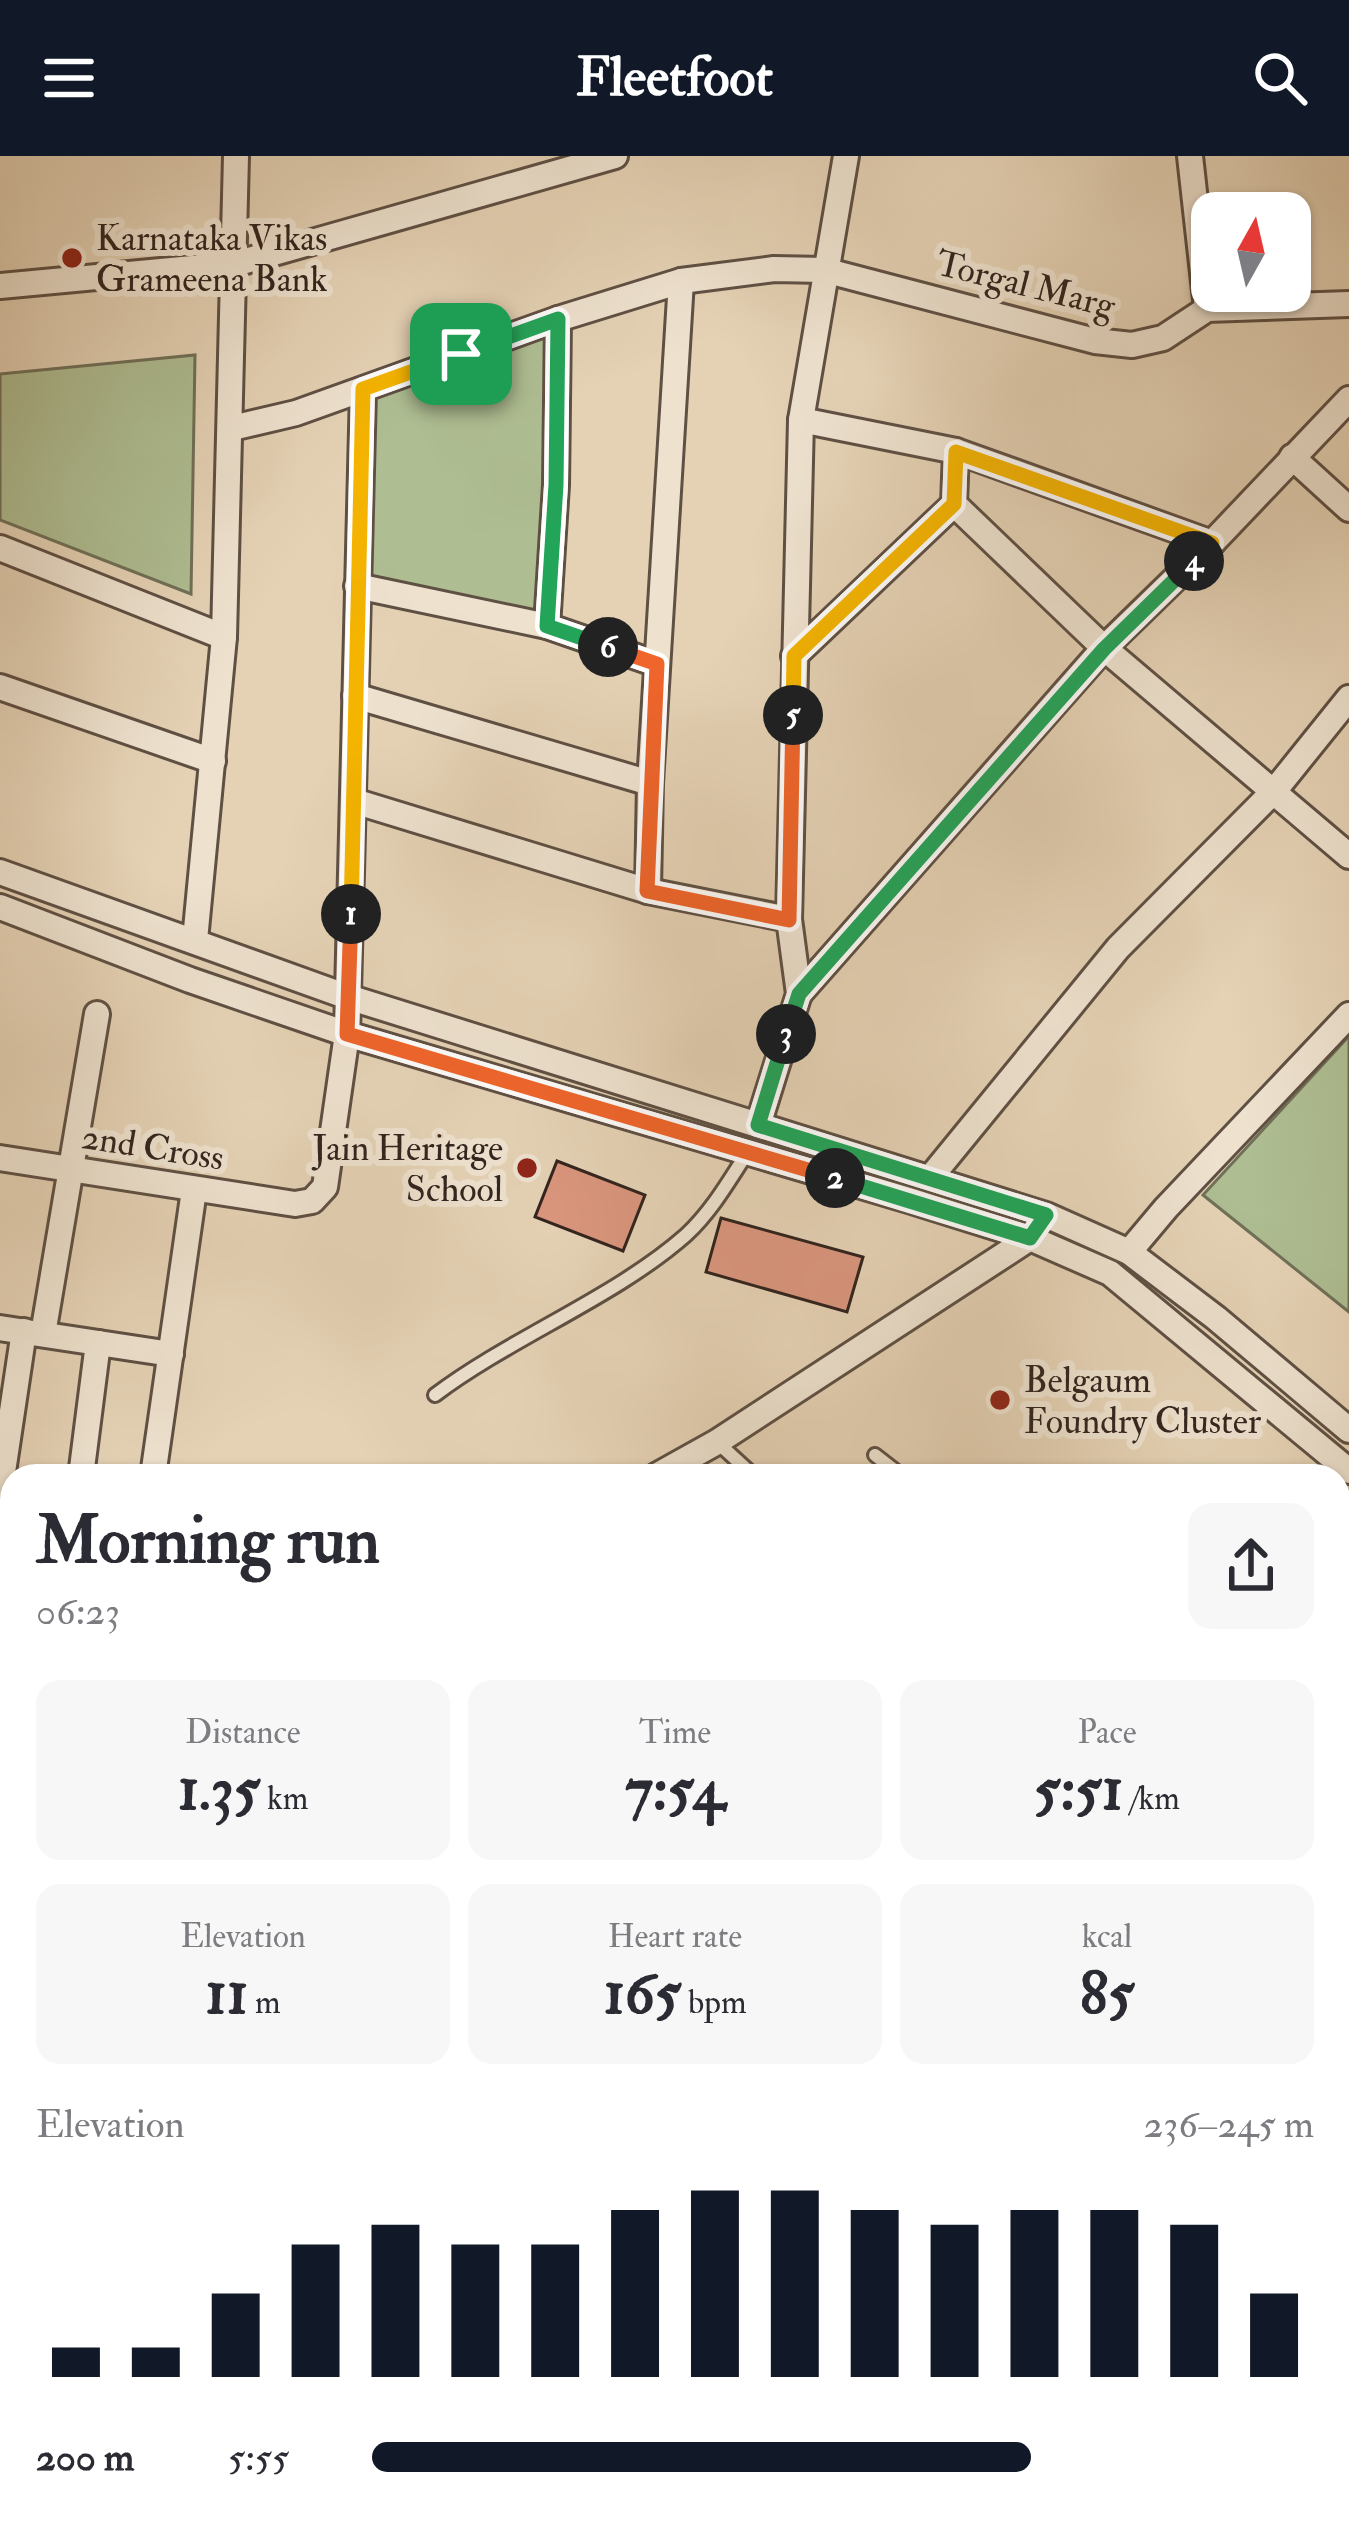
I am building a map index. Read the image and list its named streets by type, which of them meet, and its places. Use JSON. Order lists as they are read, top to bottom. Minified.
{"streets":{"street":["Torgal Marg","2nd Cross"]},"places":["Karnataka Vikas Grameena Bank","Jain Heritage School","Belgaum Foundry Cluster"],"north":"top","page":{"header":"Fleetfoot","pins":["4","6","5","1","3","2"],"heading":["Morning run","06:23"],"stats":[["Distance","1.35 km"],["Time","7:54"],["Pace","5:51 /km"],["Elevation","11 m"],["Heart rate","165 bpm"],["kcal","85"]],"chart":["Elevation","236–245 m"],"list":[{"name":"200 m","note":"5:55"}]}}
